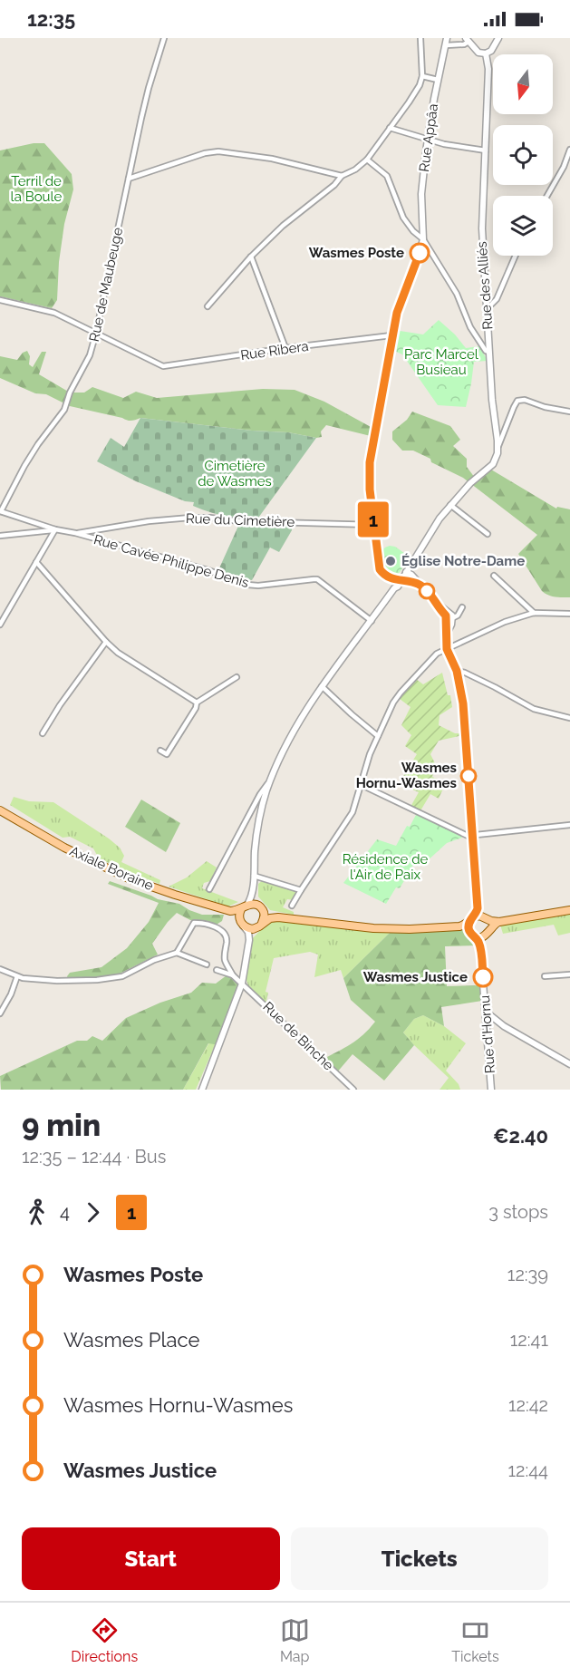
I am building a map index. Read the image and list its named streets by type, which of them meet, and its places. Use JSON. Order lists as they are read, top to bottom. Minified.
{"streets":{"main road":["Axiale Boraine"],"street":["Rue Appâa","Rue de Maubeuge","Rue des Alliés","Rue Ribera","Rue du Cimetière","Rue Cavée Philippe Denis","Rue d'Hornu","Rue de Binche"]},"crossings":[["Rue Appâa","Rue Ribera"],["Rue Appâa","Rue du Cimetière"],["Rue de Maubeuge","Rue Ribera"],["Rue du Cimetière","Rue Cavée Philippe Denis"]],"parks":["Terril de la Boule","Parc Marcel Busieau","Cimetière de Wasmes","Résidence de l'Air de Paix"],"places":["Wasmes Poste","Église Notre-Dame","Wasmes Hornu-Wasmes","Wasmes Justice"],"lines":["bus line 1"],"north":"bottom","page":{"status":"12:35","on_map":"1","heading":["9 min","12:35 – 12:44 · Bus","€2.40"],"legs":["4","1","3 stops"],"list":[{"name":"Wasmes Poste","value":"12:39"},{"name":"Wasmes Place","value":"12:41"},{"name":"Wasmes Hornu-Wasmes","value":"12:42"},{"name":"Wasmes Justice","value":"12:44"}],"buttons":["Start","Tickets"],"tabs":["Directions","Map","Tickets"]}}
